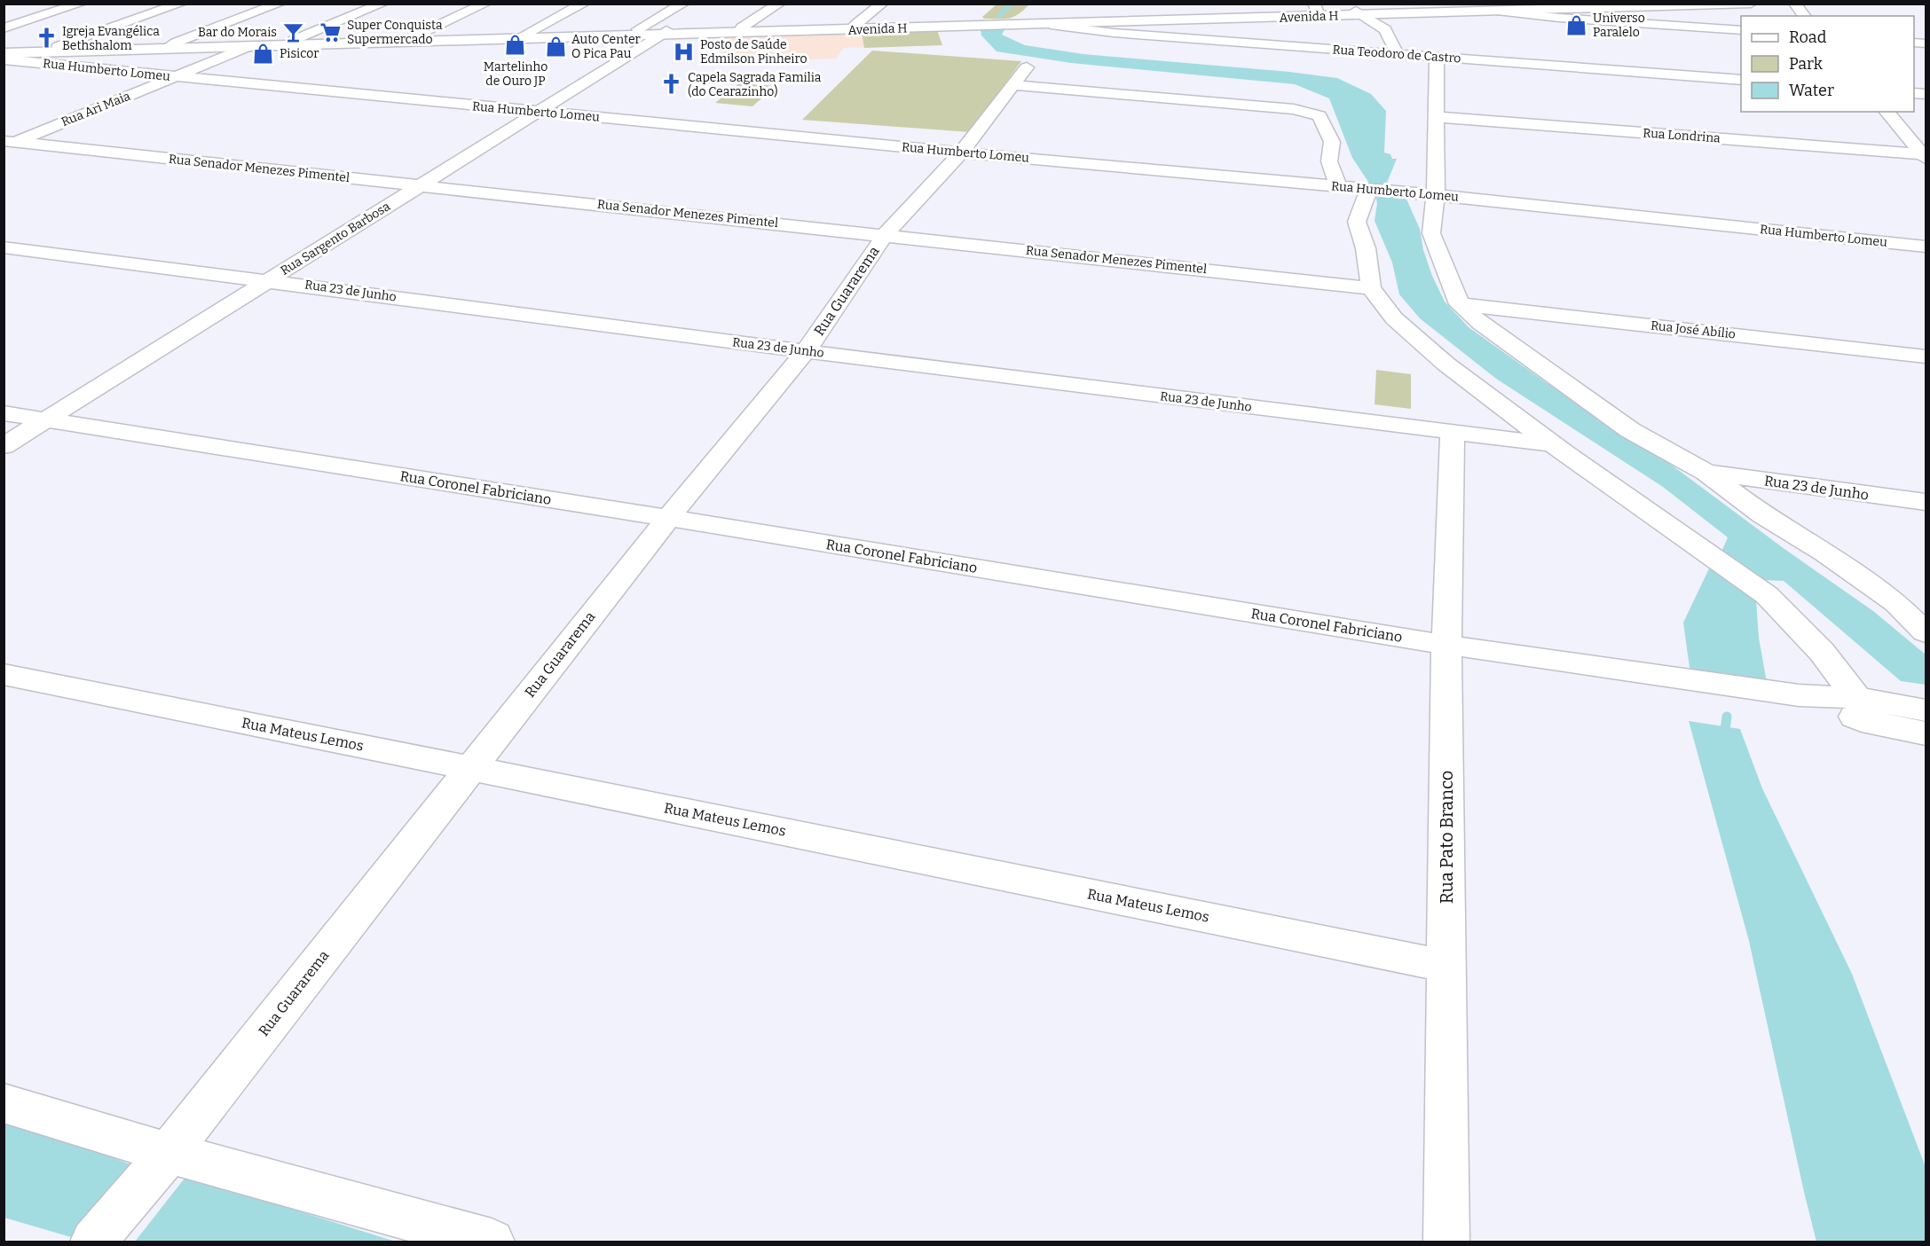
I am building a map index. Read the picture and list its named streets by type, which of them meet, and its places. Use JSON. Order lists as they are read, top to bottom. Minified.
{"streets":{"street":["Avenida H","Rua Teodoro de Castro","Rua Humberto Lomeu","Rua Ari Maia","Rua Londrina","Rua Senador Menezes Pimentel","Rua Sargento Barbosa","Rua 23 de Junho","Rua Guararema","Rua José Abílio","Rua Coronel Fabriciano","Rua Mateus Lemos","Rua Pato Branco"]},"crossings":[["Avenida H","Rua Teodoro de Castro"],["Avenida H","Rua Ari Maia"],["Avenida H","Rua Sargento Barbosa"],["Rua Humberto Lomeu","Rua Ari Maia"],["Rua Humberto Lomeu","Rua Sargento Barbosa"],["Rua Humberto Lomeu","Rua Guararema"],["Rua Ari Maia","Rua Senador Menezes Pimentel"],["Rua Senador Menezes Pimentel","Rua Sargento Barbosa"],["Rua Senador Menezes Pimentel","Rua Guararema"],["Rua Sargento Barbosa","Rua 23 de Junho"],["Rua Sargento Barbosa","Rua Coronel Fabriciano"],["Rua 23 de Junho","Rua Guararema"],["Rua 23 de Junho","Rua Pato Branco"],["Rua Guararema","Rua Coronel Fabriciano"],["Rua Guararema","Rua Mateus Lemos"],["Rua Coronel Fabriciano","Rua Pato Branco"],["Rua Mateus Lemos","Rua Pato Branco"]],"places":{"shop":["Universo Paralelo","Martelinho de Ouro JP","Auto Center O Pica Pau","Pisicor"],"bar":["Bar do Morais"],"supermarket":["Super Conquista Supermercado"],"church":["Igreja Evangélica Bethshalom","Capela Sagrada Familia (do Cearazinho)"],"hospital":["Posto de Saúde Edmilson Pinheiro"]},"legend":["Road","Park","Water"]}
